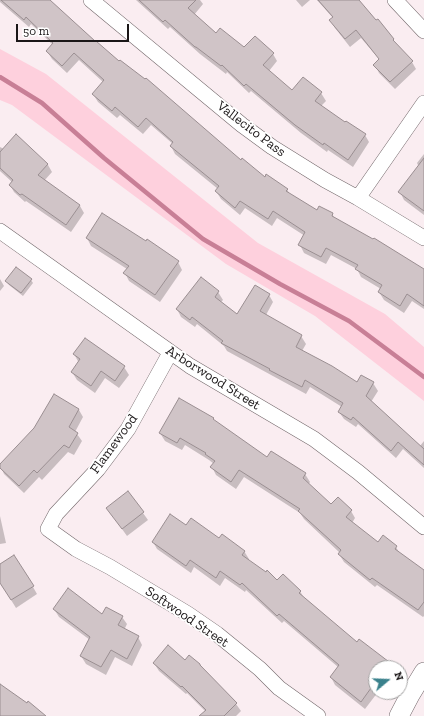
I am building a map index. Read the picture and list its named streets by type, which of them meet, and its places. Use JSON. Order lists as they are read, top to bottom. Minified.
{"streets":{"street":["Vallecito Pass","Arborwood Street","Flamewood","Softwood Street"]},"crossings":[["Arborwood Street","Flamewood"],["Flamewood","Softwood Street"]],"scale_bar":"50 m","north":"right"}
